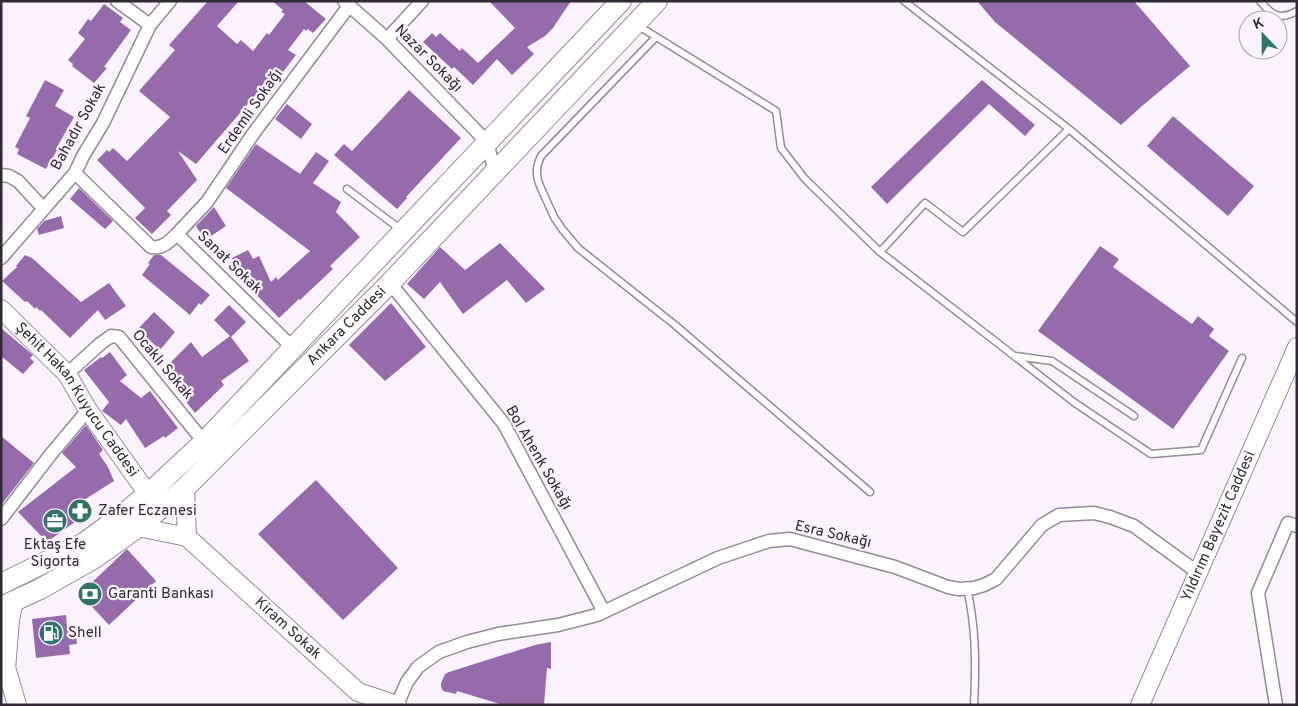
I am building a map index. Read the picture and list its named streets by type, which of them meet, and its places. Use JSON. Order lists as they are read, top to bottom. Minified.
{"streets":{"main road":["Ankara Caddesi"],"street":["Nazar Sokağı","Erdemli Sokağı","Bahadır Sokak","Sanat Sokak","Ocaklı Sokak","Şehit Hakan Kuyucu Caddesi","Bol Ahenk Sokağı","Yıldırım Bayezit Caddesi","Esra Sokağı","Kiram Sokak"]},"crossings":[["Nazar Sokağı","Erdemli Sokağı"],["Nazar Sokağı","Ankara Caddesi"],["Erdemli Sokağı","Sanat Sokak"],["Bahadır Sokak","Sanat Sokak"],["Sanat Sokak","Ankara Caddesi"],["Ankara Caddesi","Ocaklı Sokak"],["Ankara Caddesi","Şehit Hakan Kuyucu Caddesi"],["Ankara Caddesi","Bol Ahenk Sokağı"],["Ocaklı Sokak","Şehit Hakan Kuyucu Caddesi"],["Bol Ahenk Sokağı","Esra Sokağı"],["Yıldırım Bayezit Caddesi","Esra Sokağı"],["Esra Sokağı","Kiram Sokak"]],"places":{"pharmacy":["Zafer Eczanesi"],"office":["Ektaş Efe Sigorta"],"bank":["Garanti Bankası"],"fuel station":["Shell"]},"north":"top"}
